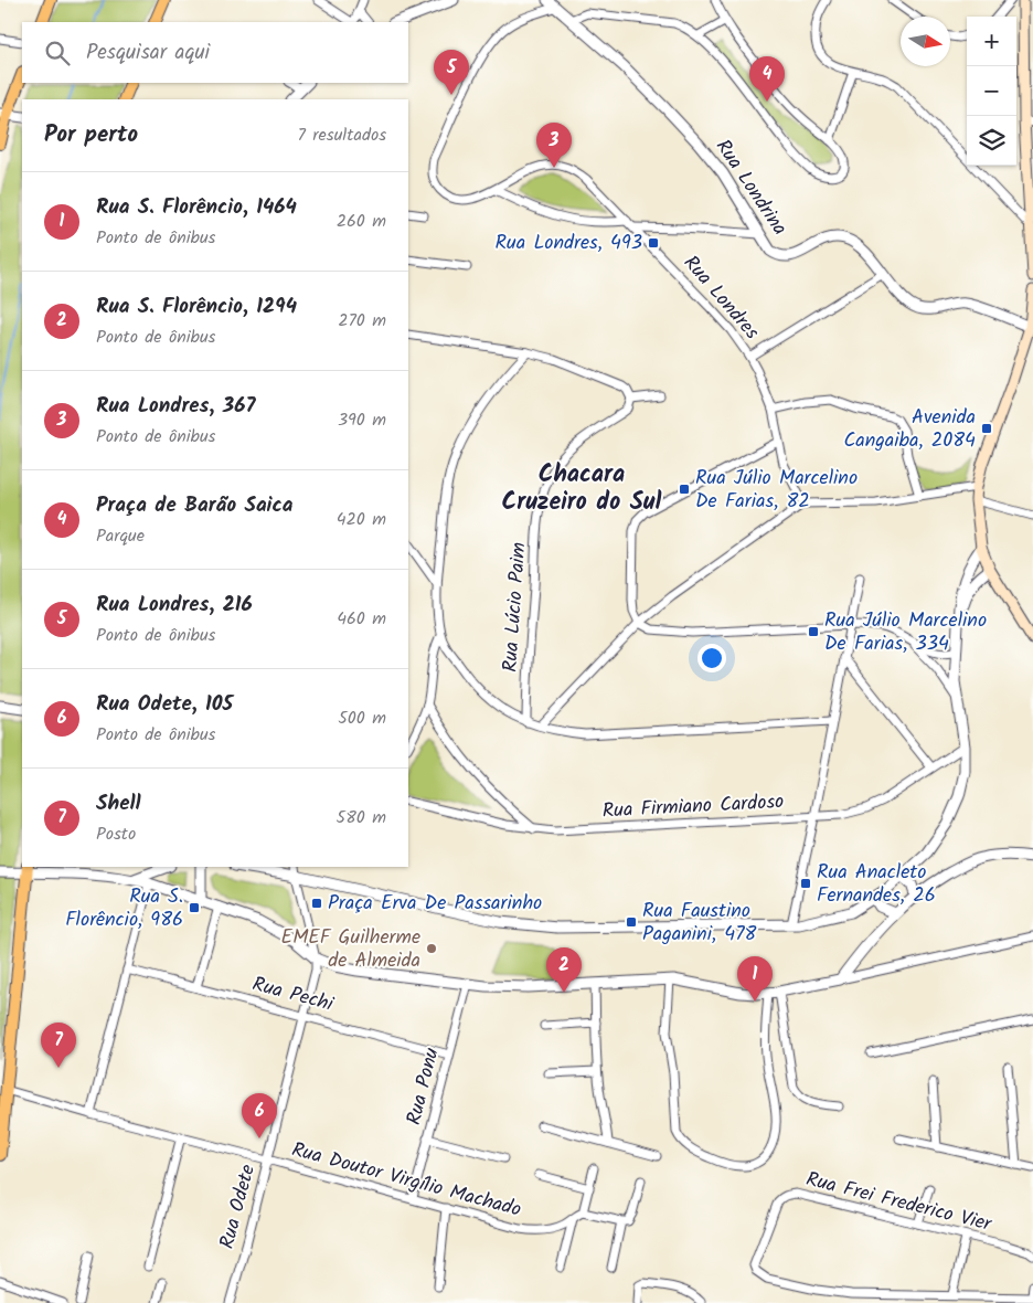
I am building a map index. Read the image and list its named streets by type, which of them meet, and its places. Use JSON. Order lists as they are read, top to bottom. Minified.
{"streets":{"street":["Rua Londrina","Rua Londres","Rua Lúcio Paim","Rua Firmiano Cardoso","Rua Pechi","Rua Ponu","Rua Doutor Virgílio Machado","Rua Frei Frederico Vier","Rua Odete"]},"crossings":[["Rua Londrina","Rua Londres"],["Rua Pechi","Rua Ponu"],["Rua Pechi","Rua Odete"],["Rua Ponu","Rua Doutor Virgílio Machado"],["Rua Doutor Virgílio Machado","Rua Odete"]],"districts":["Chacara Cruzeiro do Sul"],"places":{"transit":["Rua Londres, 493","Avenida Cangaiba, 2084","Rua Júlio Marcelino De Farias, 82","Rua Júlio Marcelino De Farias, 334","Rua Anacleto Fernandes, 26","Praça Erva De Passarinho","Rua S. Florêncio, 986","Rua Faustino Paganini, 478"],"other":["EMEF Guilherme de Almeida"]},"north":"right","page":{"map_buttons":["+","−"],"search":"Pesquisar aqui","pins":["5","4","3","2","1","7","6"],"heading":["Por perto","7 resultados"],"list":[{"mark":"1","name":"Rua S. Florêncio, 1464","note":"Ponto de ônibus","value":"260 m"},{"mark":"2","name":"Rua S. Florêncio, 1294","note":"Ponto de ônibus","value":"270 m"},{"mark":"3","name":"Rua Londres, 367","note":"Ponto de ônibus","value":"390 m"},{"mark":"4","name":"Praça de Barão Saica","note":"Parque","value":"420 m"},{"mark":"5","name":"Rua Londres, 216","note":"Ponto de ônibus","value":"460 m"},{"mark":"6","name":"Rua Odete, 105","note":"Ponto de ônibus","value":"500 m"},{"mark":"7","name":"Shell","note":"Posto","value":"580 m"}]}}
